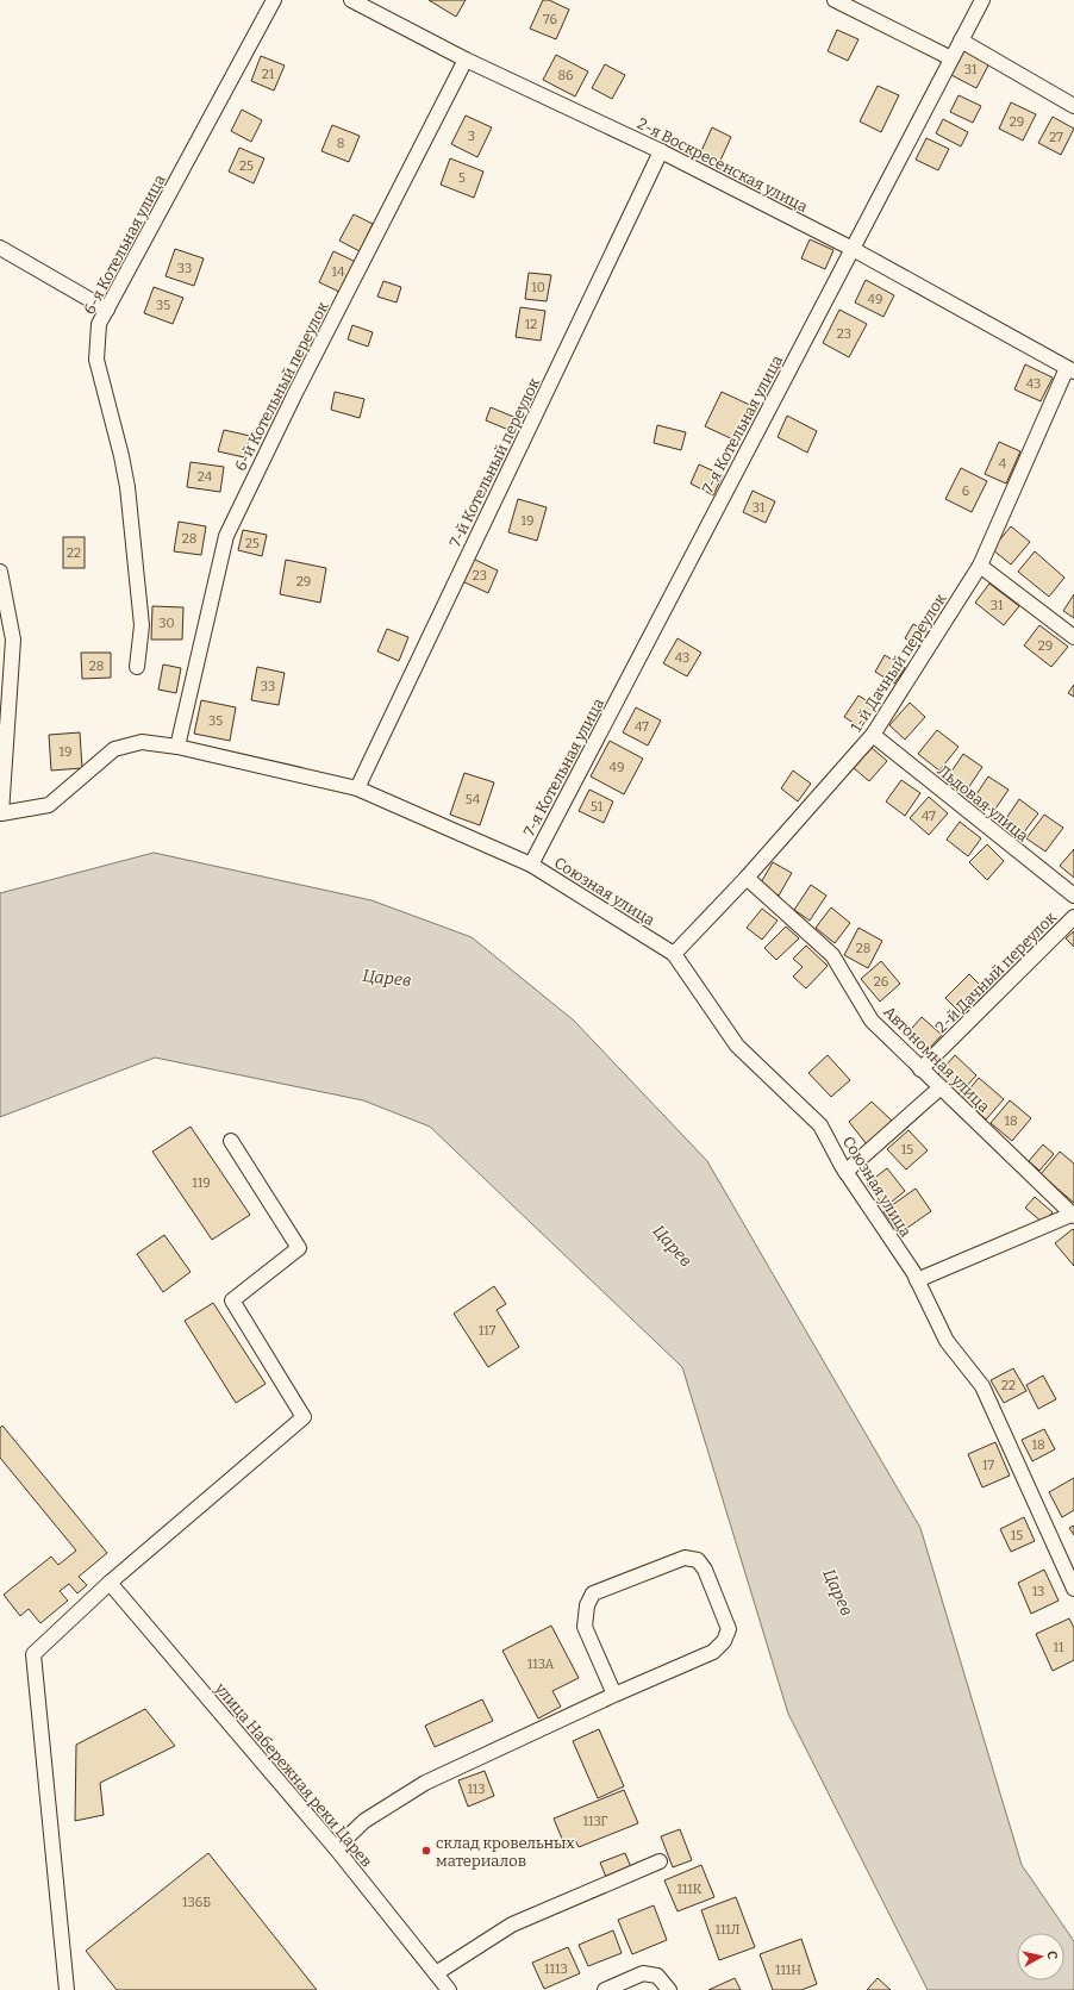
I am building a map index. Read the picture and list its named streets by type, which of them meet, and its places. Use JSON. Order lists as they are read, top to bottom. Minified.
{"streets":{"street":["2-я Воскресенская улица","6-я Котельная улица","6-й Котельный переулок","7-я Котельная улица","7-й Котельный переулок","1-й Дачный переулок","Льдовая улица","Союзная улица","2-й Дачный переулок","Автономная улица","улица Набережная реки Царев"]},"crossings":[["2-я Воскресенская улица","6-й Котельный переулок"],["2-я Воскресенская улица","7-я Котельная улица"],["2-я Воскресенская улица","7-й Котельный переулок"],["2-я Воскресенская улица","1-й Дачный переулок"],["6-й Котельный переулок","Союзная улица"],["7-я Котельная улица","Союзная улица"],["7-й Котельный переулок","Союзная улица"],["1-й Дачный переулок","Льдовая улица"],["1-й Дачный переулок","Союзная улица"],["1-й Дачный переулок","Автономная улица"],["2-й Дачный переулок","Автономная улица"]],"water":["Царев"],"places":["склад кровельных материалов"],"house_numbers":["76","31","21","86","29","3","27","8","25","5","33","14","10","49","35","12","23","43","4","24","6","31","19","28","25","22","23","29","31","30","29","43","28","33","35","47","19","49","54","51","47","28","26","18","15","119","117","22","18","17","15","13","11","113А","113","113Г","111К","136Б","111Л","111З","111Н"],"north":"right"}
